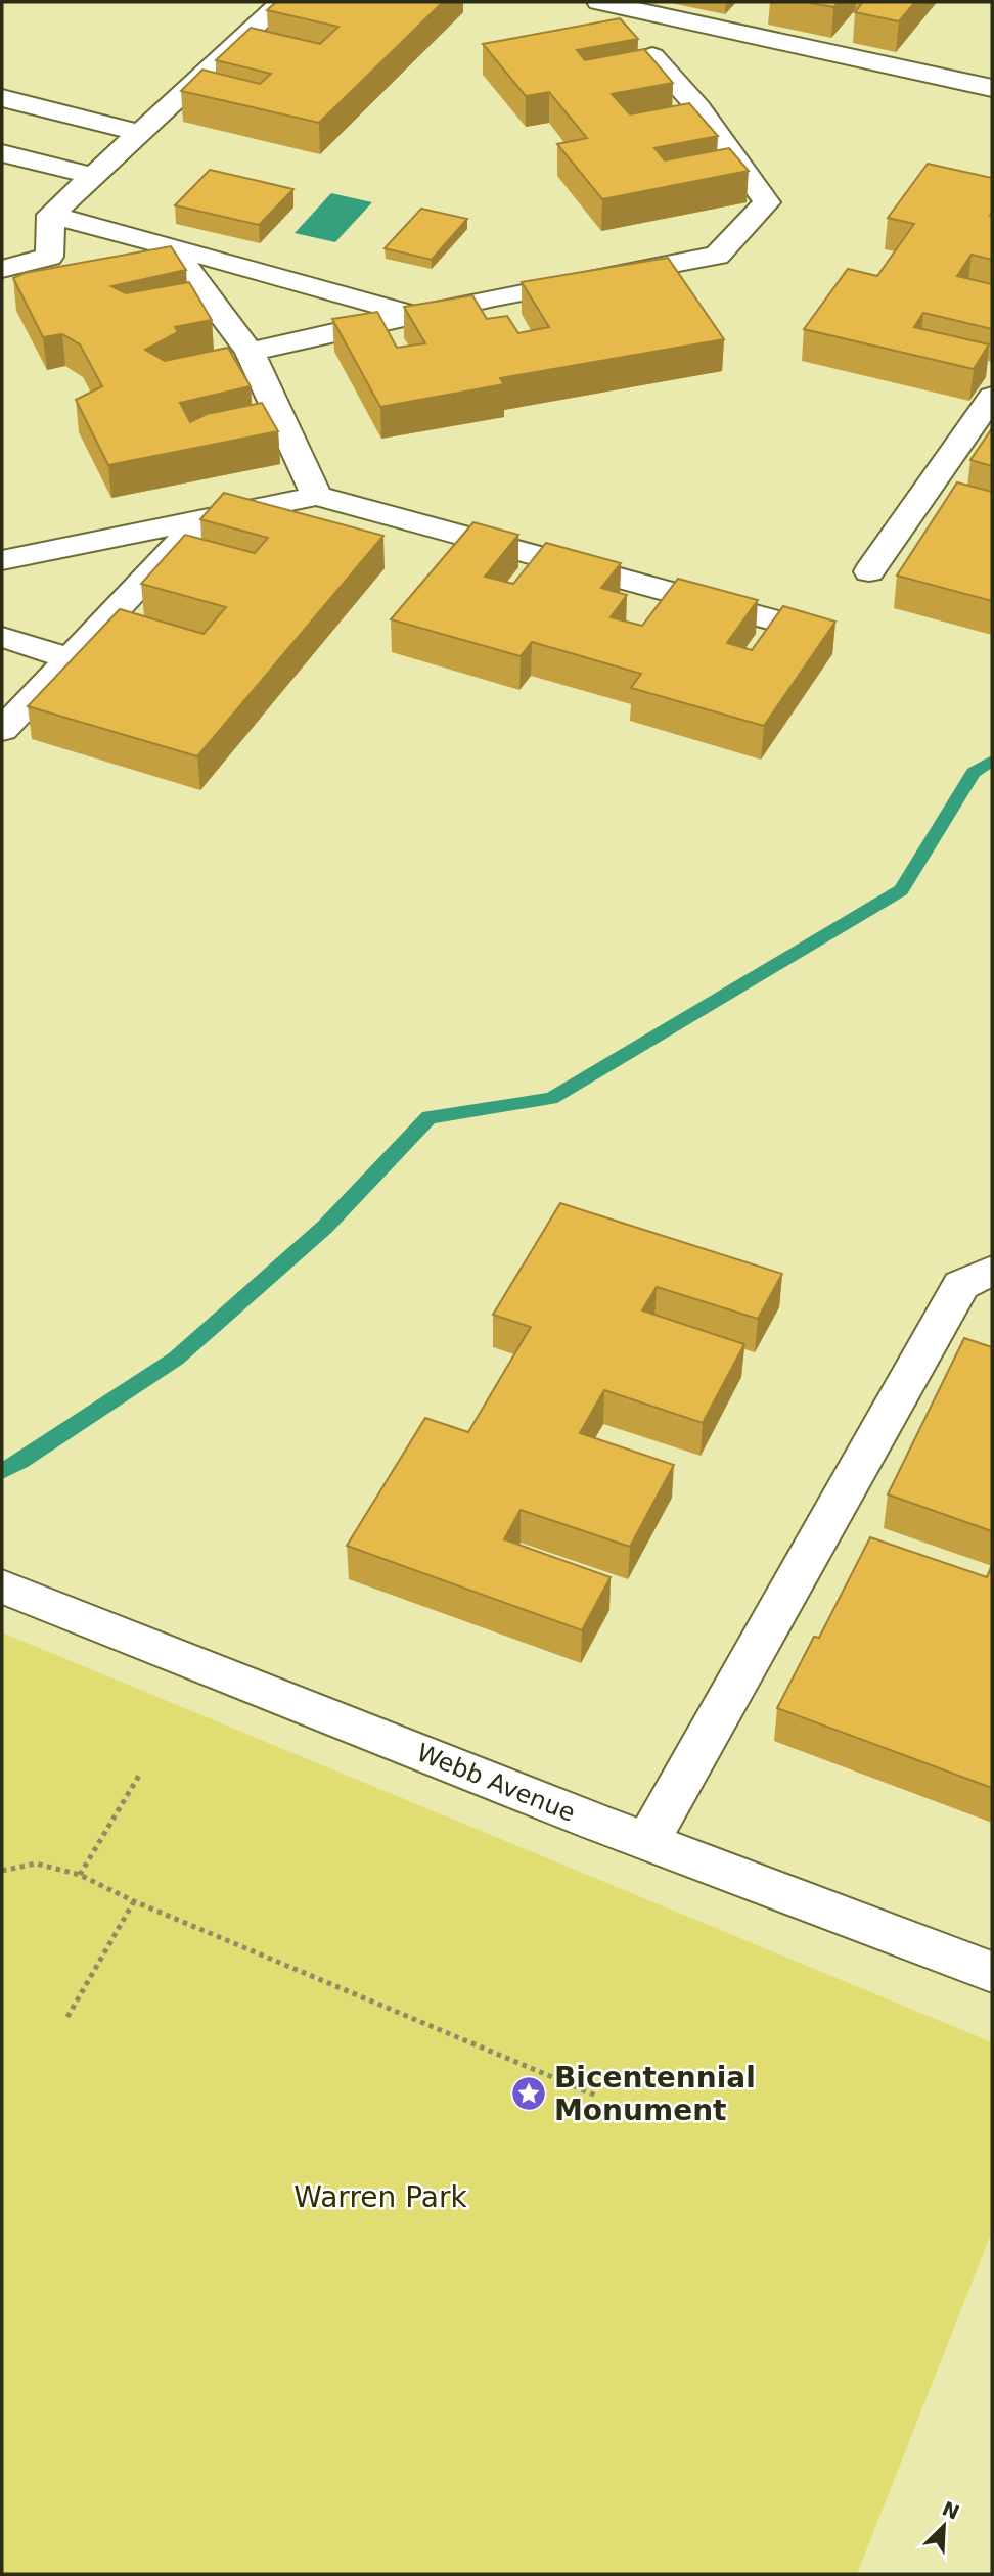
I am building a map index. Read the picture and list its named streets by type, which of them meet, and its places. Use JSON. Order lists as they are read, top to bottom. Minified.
{"streets":{"street":["Webb Avenue"]},"parks":["Warren Park"],"places":{"place":["Bicentennial Monument"]},"north":"top right"}
